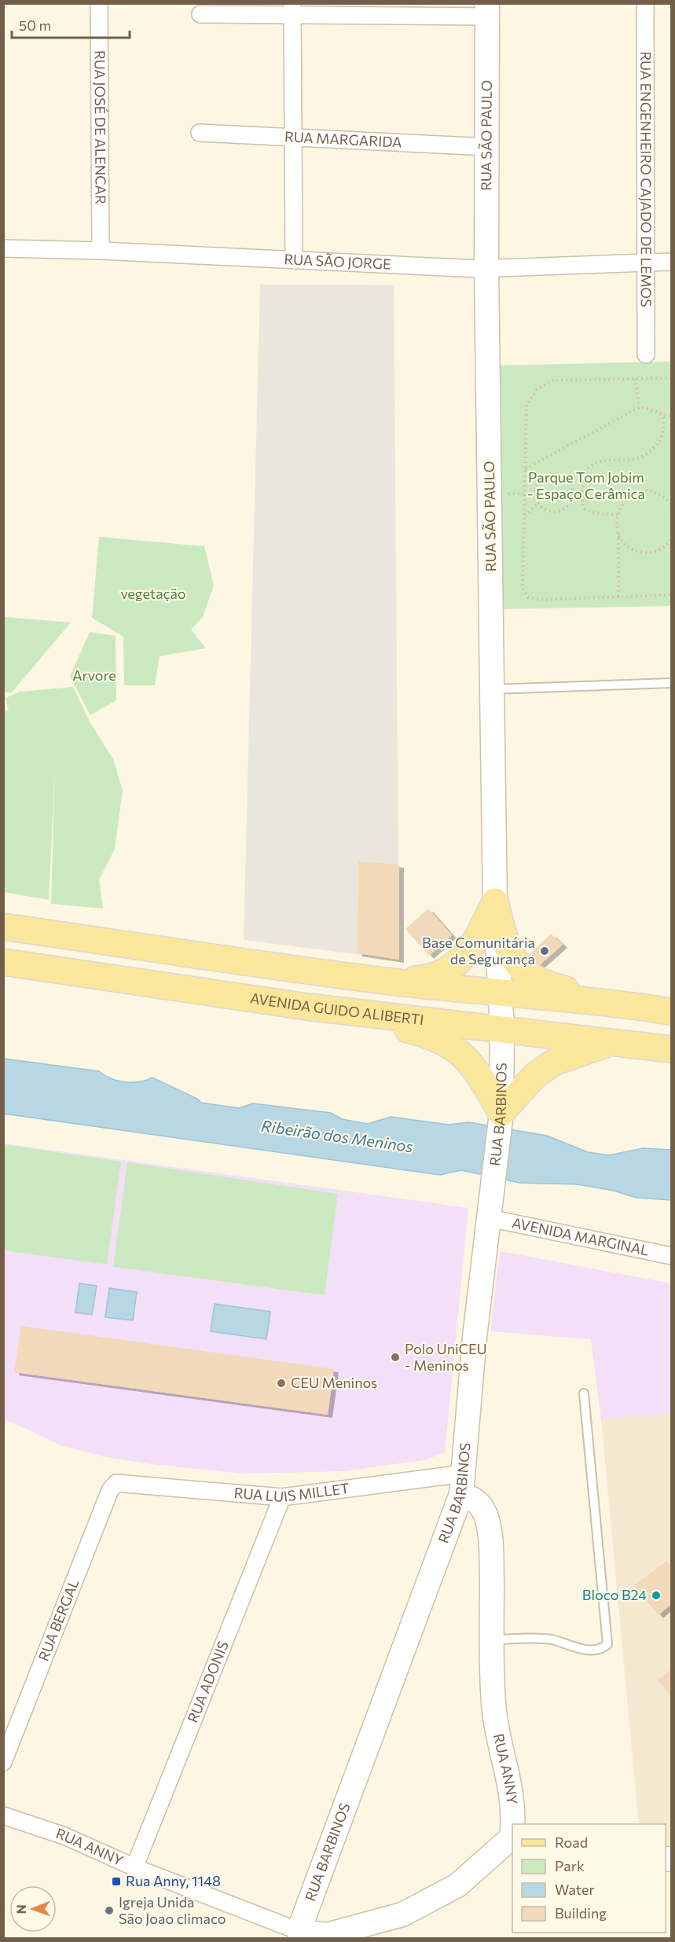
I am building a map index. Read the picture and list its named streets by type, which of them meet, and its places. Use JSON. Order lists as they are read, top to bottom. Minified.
{"streets":{"main road":["AVENIDA GUIDO ALIBERTI"],"street":["RUA JOSÉ DE ALENCAR","RUA SÃO PAULO","RUA MARGARIDA","RUA ENGENHEIRO CAJADO DE LEMOS","RUA SÃO JORGE","RUA BARBINOS","AVENIDA MARGINAL","RUA LUIS MILLET","RUA BERGAL","RUA ADONIS","RUA ANNY"]},"crossings":[["RUA JOSÉ DE ALENCAR","RUA SÃO JORGE"],["RUA SÃO PAULO","RUA MARGARIDA"],["RUA SÃO PAULO","RUA SÃO JORGE"],["RUA SÃO PAULO","AVENIDA GUIDO ALIBERTI"],["RUA SÃO PAULO","RUA BARBINOS"],["RUA ENGENHEIRO CAJADO DE LEMOS","RUA SÃO JORGE"],["AVENIDA GUIDO ALIBERTI","RUA BARBINOS"],["RUA BARBINOS","AVENIDA MARGINAL"],["RUA BARBINOS","RUA LUIS MILLET"],["RUA BARBINOS","RUA ANNY"],["RUA LUIS MILLET","RUA BERGAL"],["RUA LUIS MILLET","RUA ADONIS"],["RUA LUIS MILLET","RUA ANNY"],["RUA ADONIS","RUA ANNY"]],"water":["Ribeirão dos Meninos"],"parks":["Parque Tom Jobim - Espaço Cerâmica","vegetação","Arvore"],"places":{"other":["Base Comunitária de Segurança","Polo UniCEU - Meninos","CEU Meninos","Bloco B24","Igreja Unida São Joao climaco"],"transit":["Rua Anny, 1148"]},"legend":["Road","Park","Water","Building"],"scale_bar":"50 m","north":"left"}
